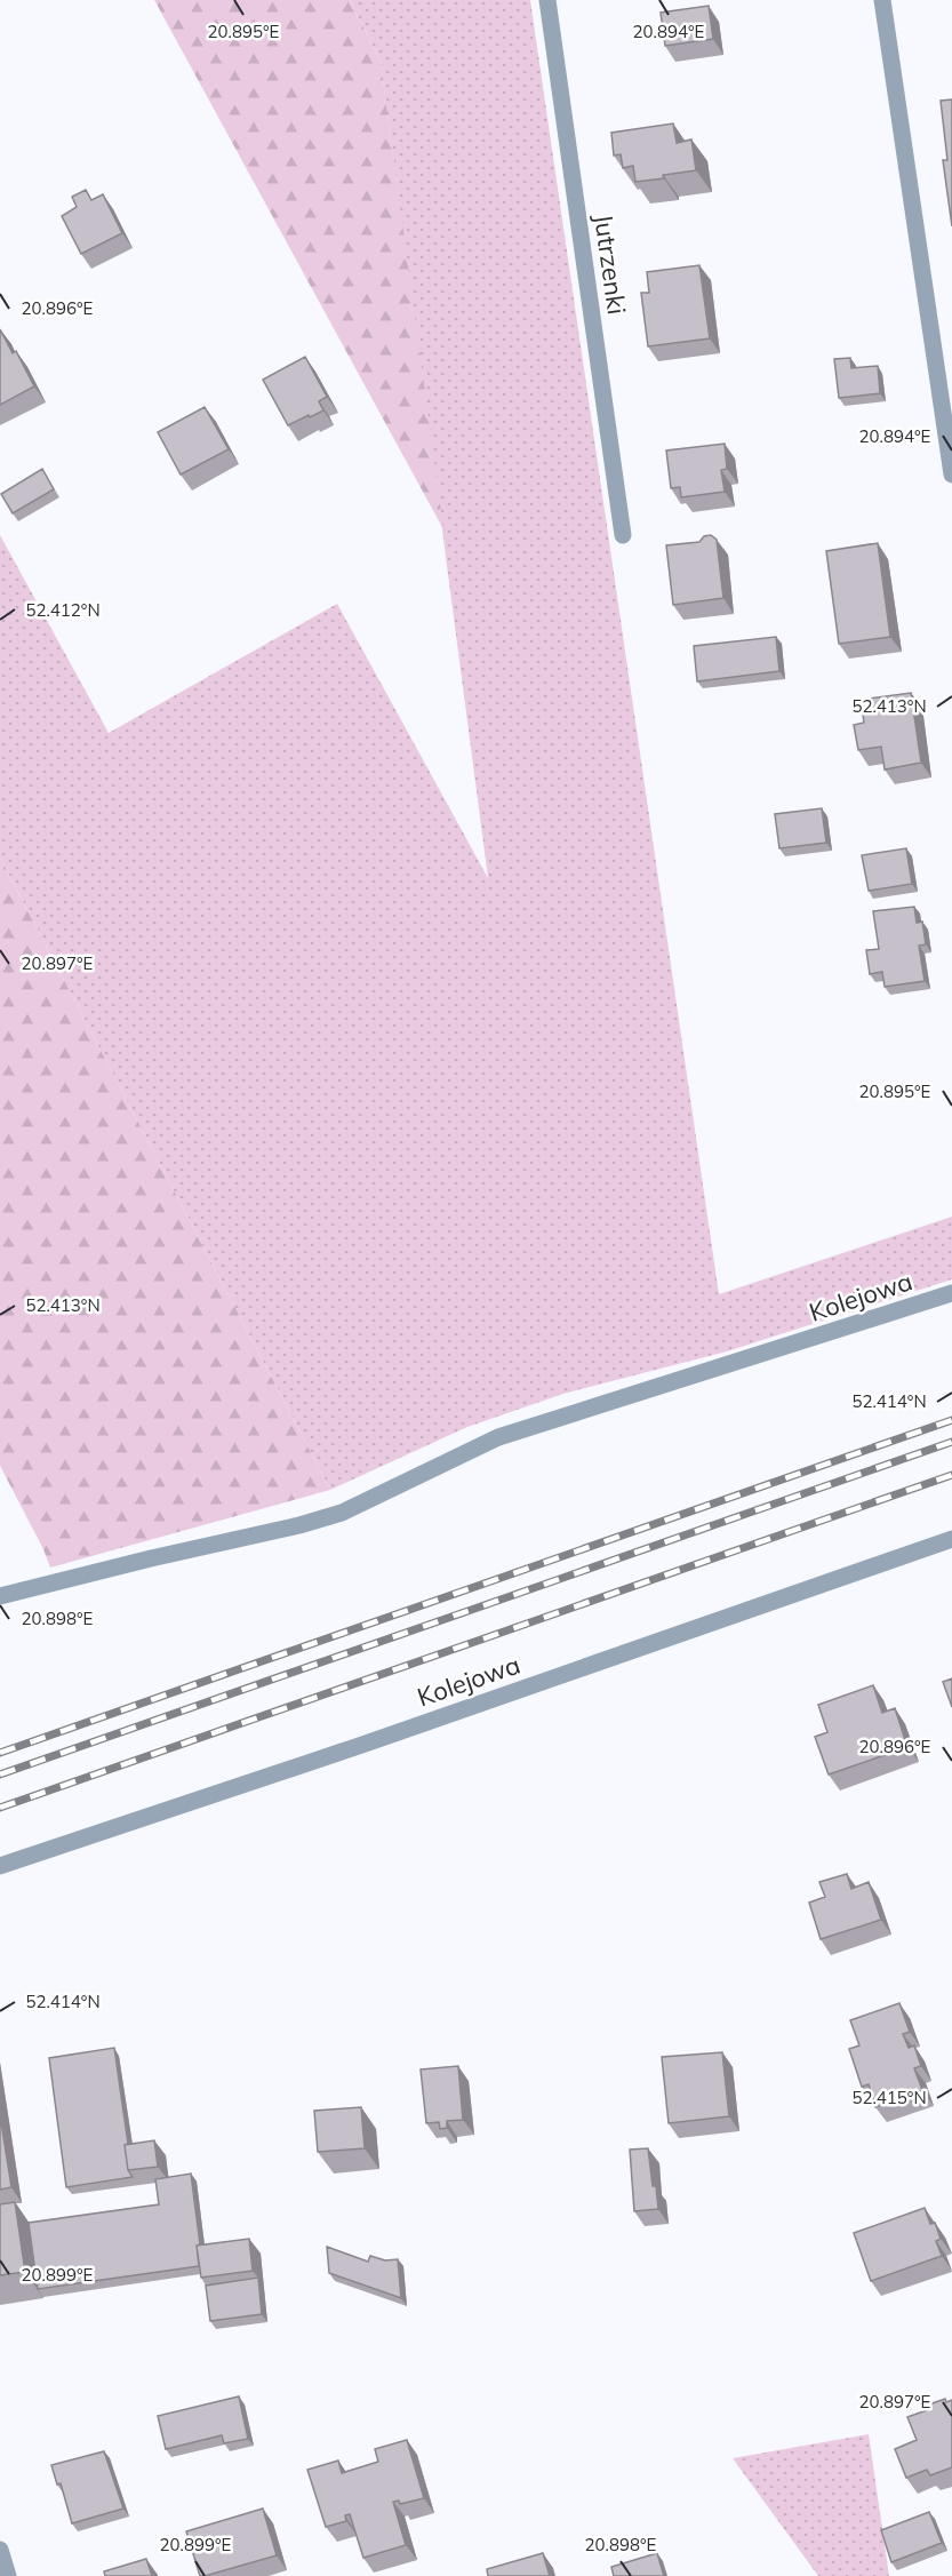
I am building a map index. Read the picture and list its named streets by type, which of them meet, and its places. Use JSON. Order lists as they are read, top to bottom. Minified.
{"streets":{"street":["Jutrzenki","Kolejowa"]},"coordinates":["20.895°E","20.894°E","20.896°E","52.412°N","52.413°N","20.897°E","52.414°N","20.898°E","52.415°N","20.899°E"]}
